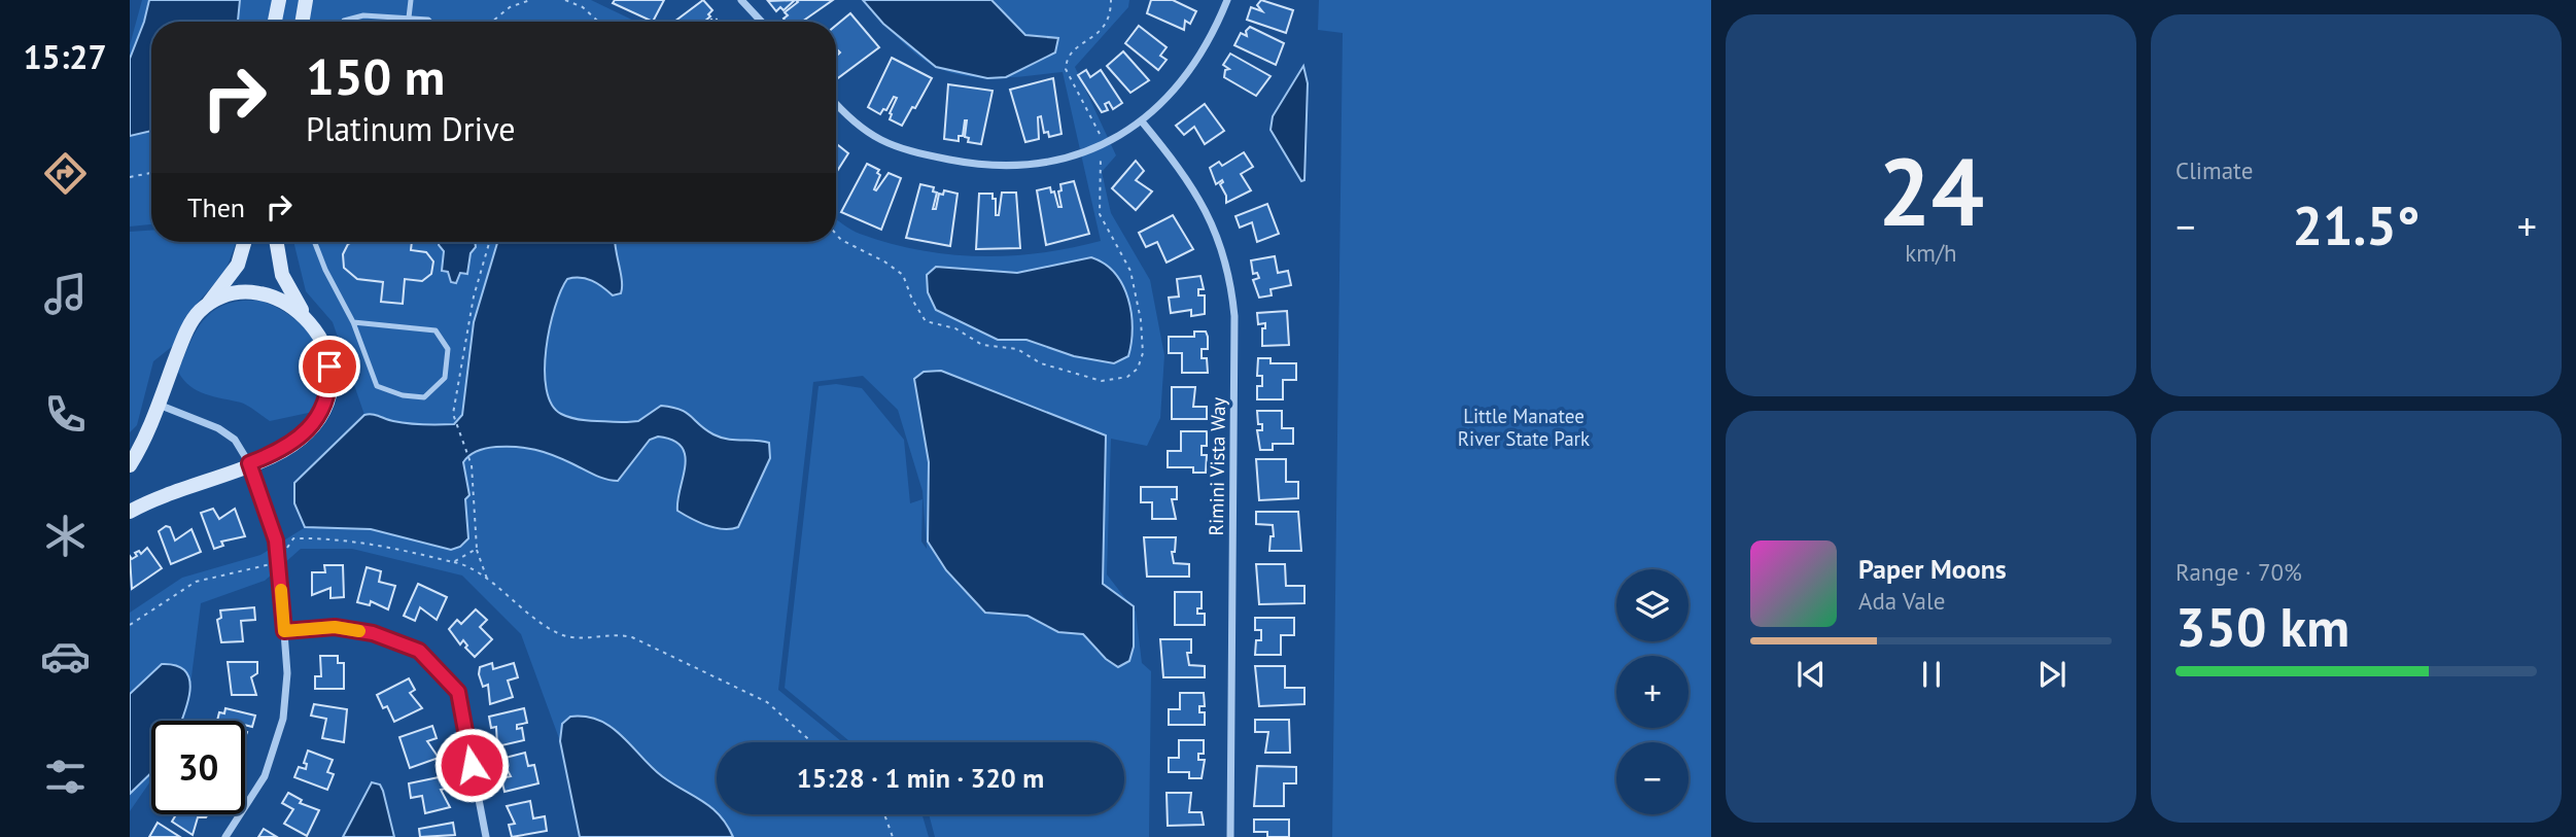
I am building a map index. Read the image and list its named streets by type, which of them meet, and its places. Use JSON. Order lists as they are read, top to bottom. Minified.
{"streets":{"street":["Rimini Vista Way"]},"parks":["Little Manatee River State Park"],"page":{"tabs":"15:27","tile":[["24","km/h"],"Climate",["Range · 70%","350 km"]],"turn":["150 m","Platinum Drive"],"then":"Then","heat":["−","21.5°","+"],"song":["Paper Moons","Ada Vale"],"map_buttons":["+","−"],"limit":"30","trip":"15:28 · 1 min · 320 m"}}
